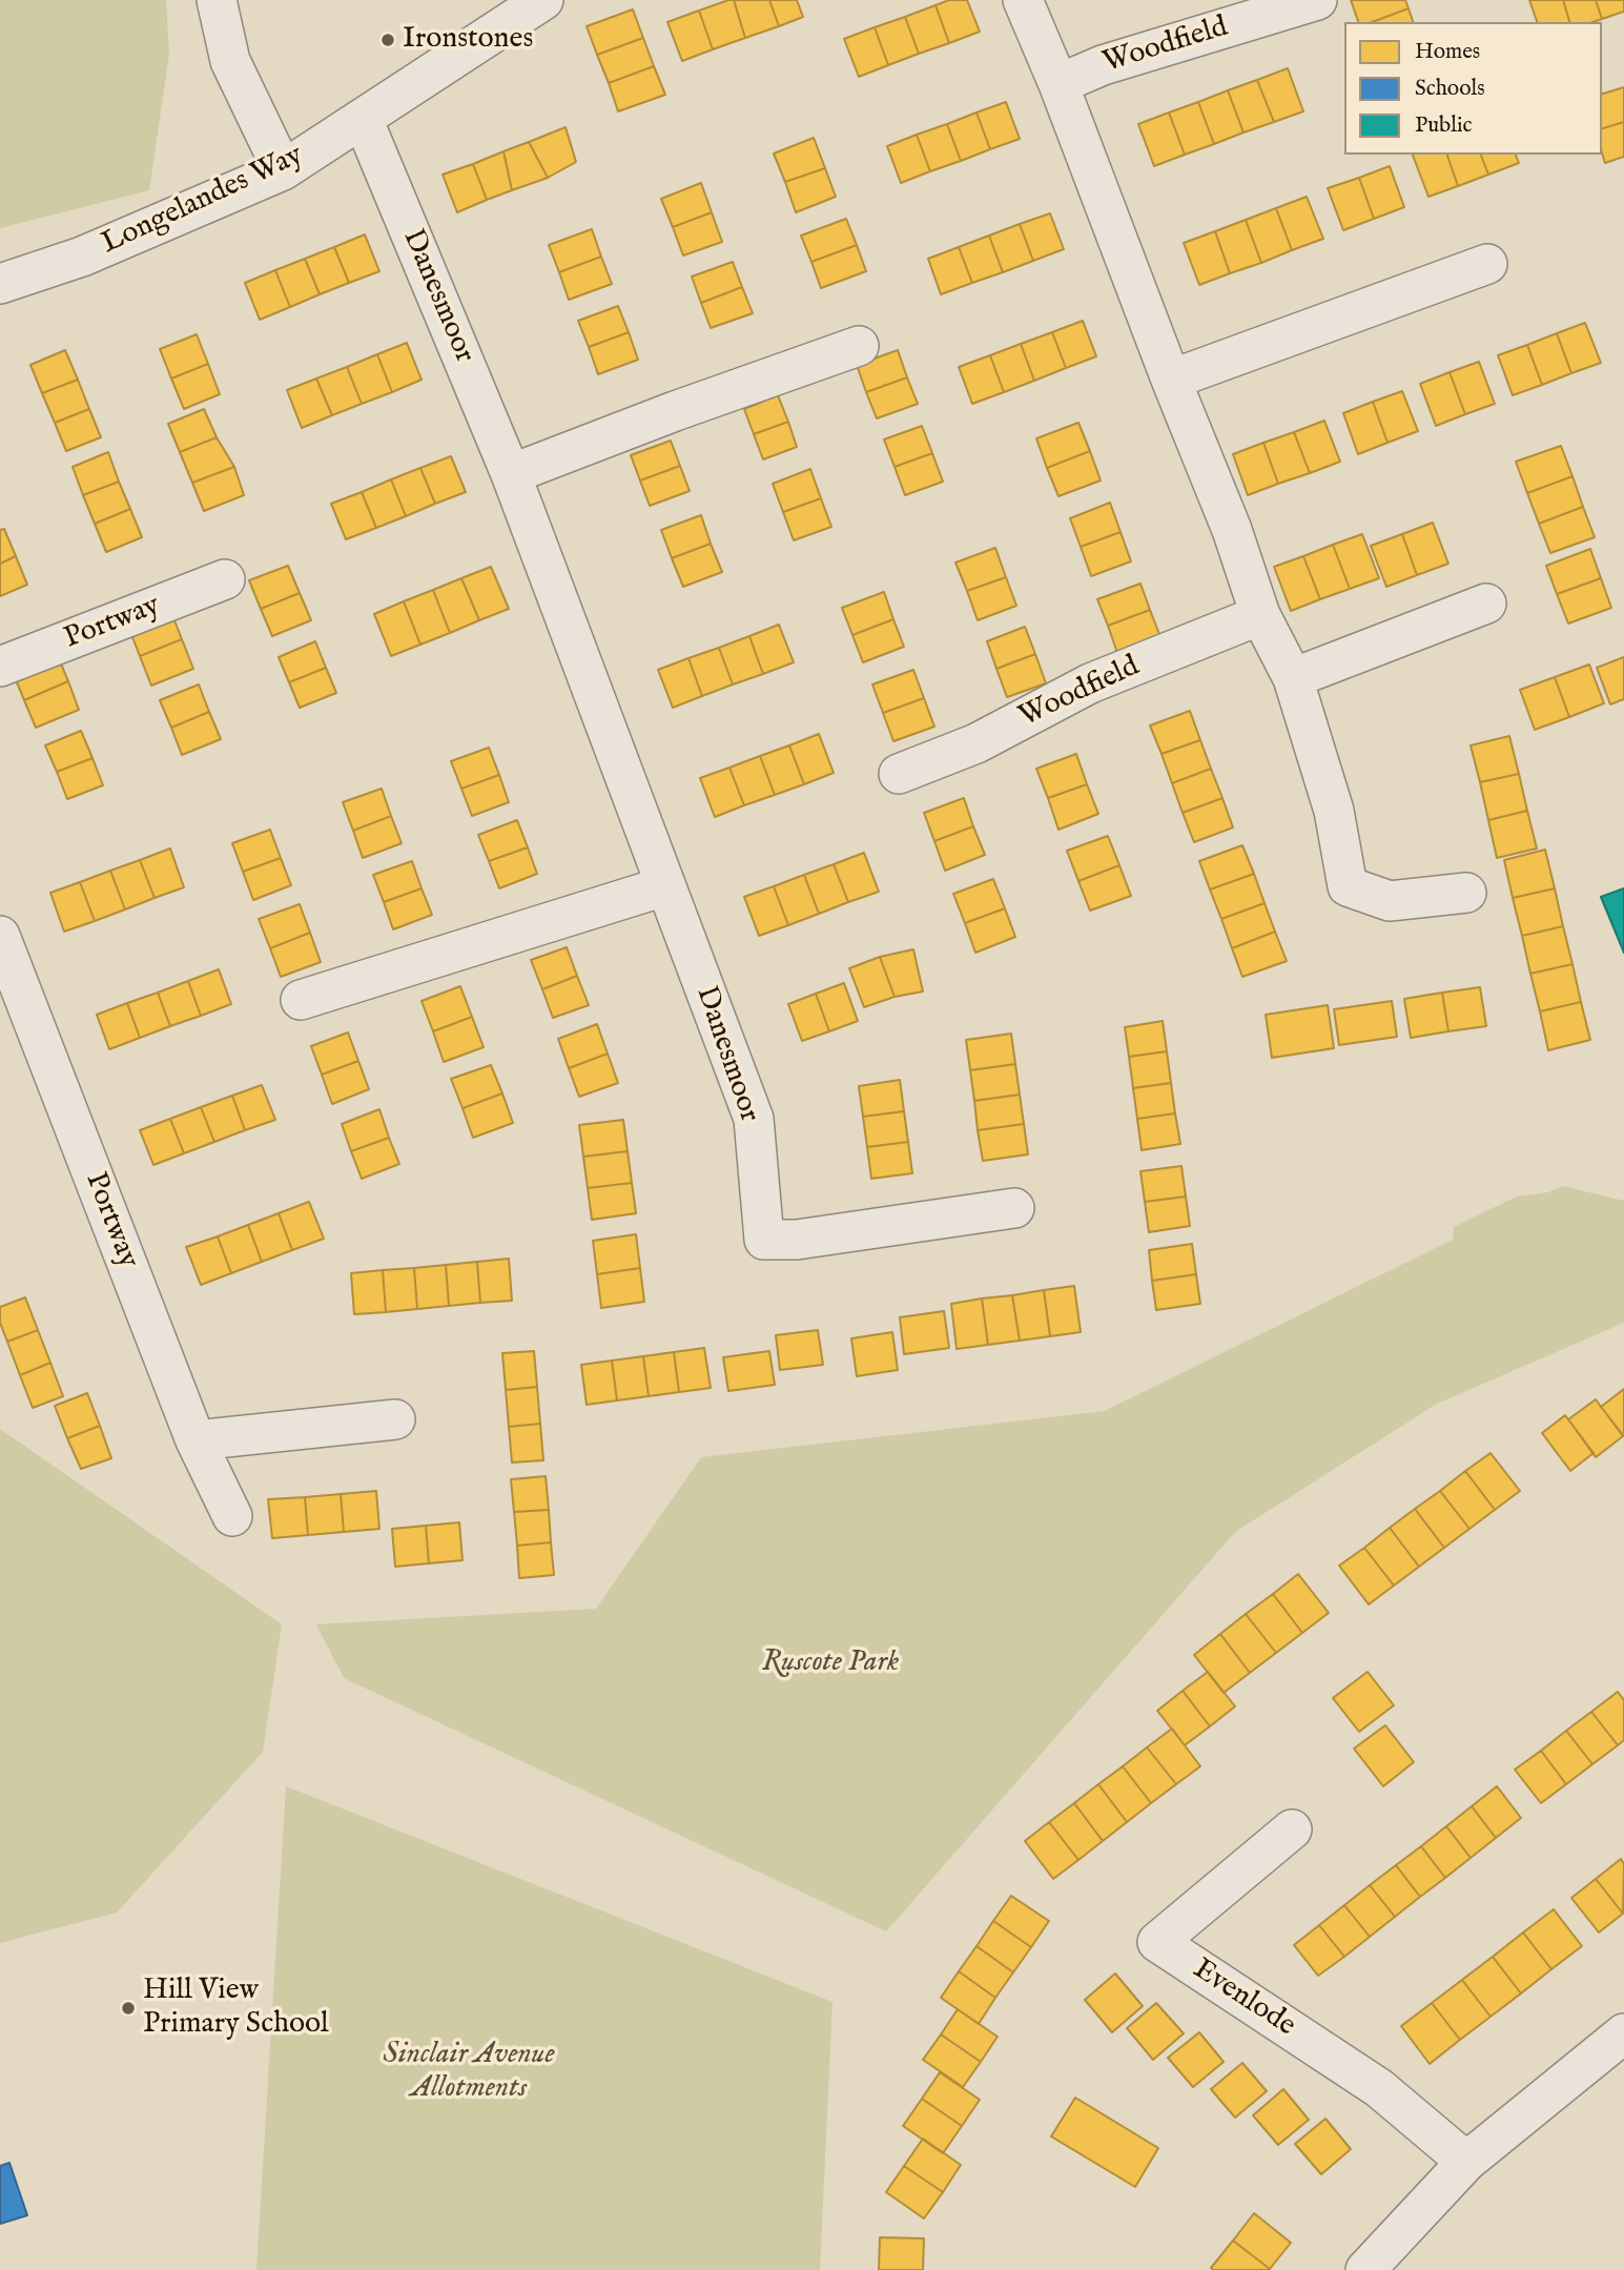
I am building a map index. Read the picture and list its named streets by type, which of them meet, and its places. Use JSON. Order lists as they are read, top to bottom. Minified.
{"streets":{"street":["Woodfield","Longelandes Way","Danesmoor","Portway","Evenlode"]},"crossings":[["Longelandes Way","Danesmoor"]],"parks":["Ruscote Park","Sinclair Avenue Allotments"],"places":["Ironstones","Hill View Primary School"],"legend":["Homes","Schools","Public"]}
